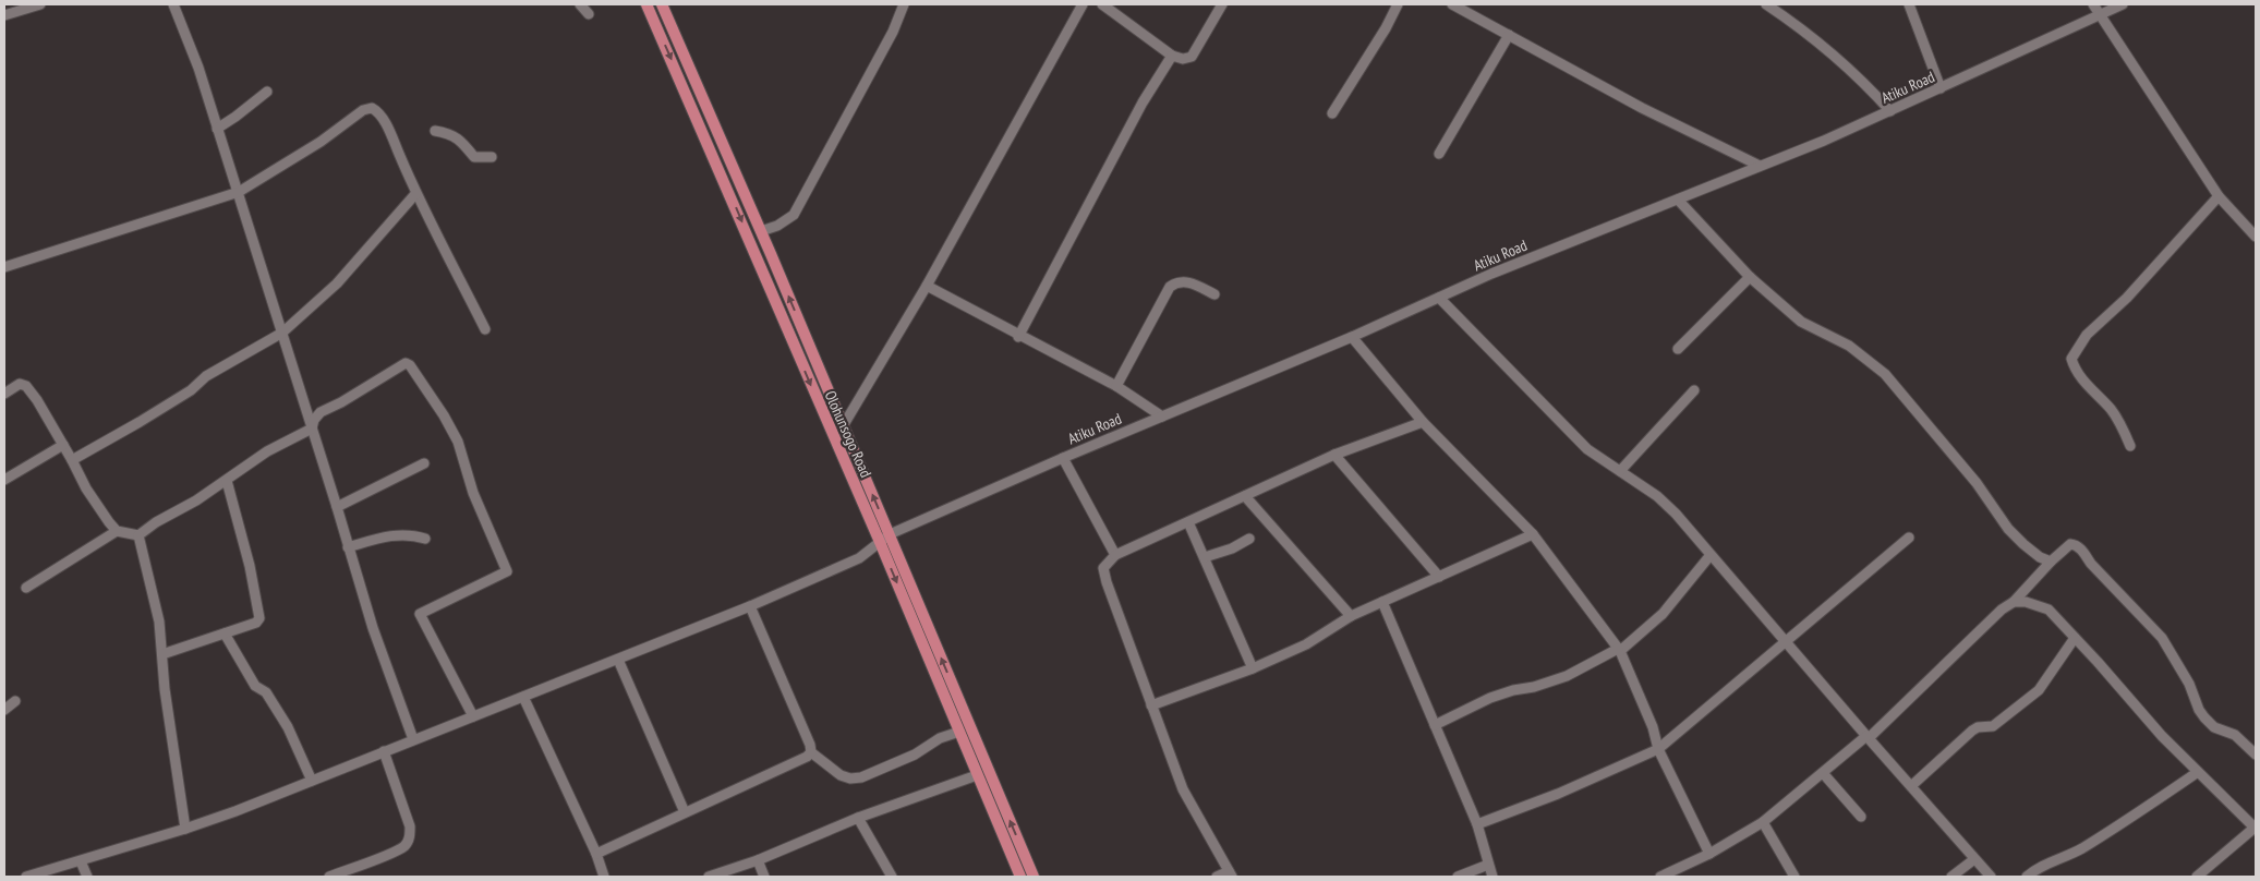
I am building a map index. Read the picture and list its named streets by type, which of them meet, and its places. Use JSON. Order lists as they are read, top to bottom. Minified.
{"streets":{"main road":["Olohunsogo Road"],"street":["Atiku Road"]},"crossings":[["Atiku Road","Olohunsogo Road"]]}
